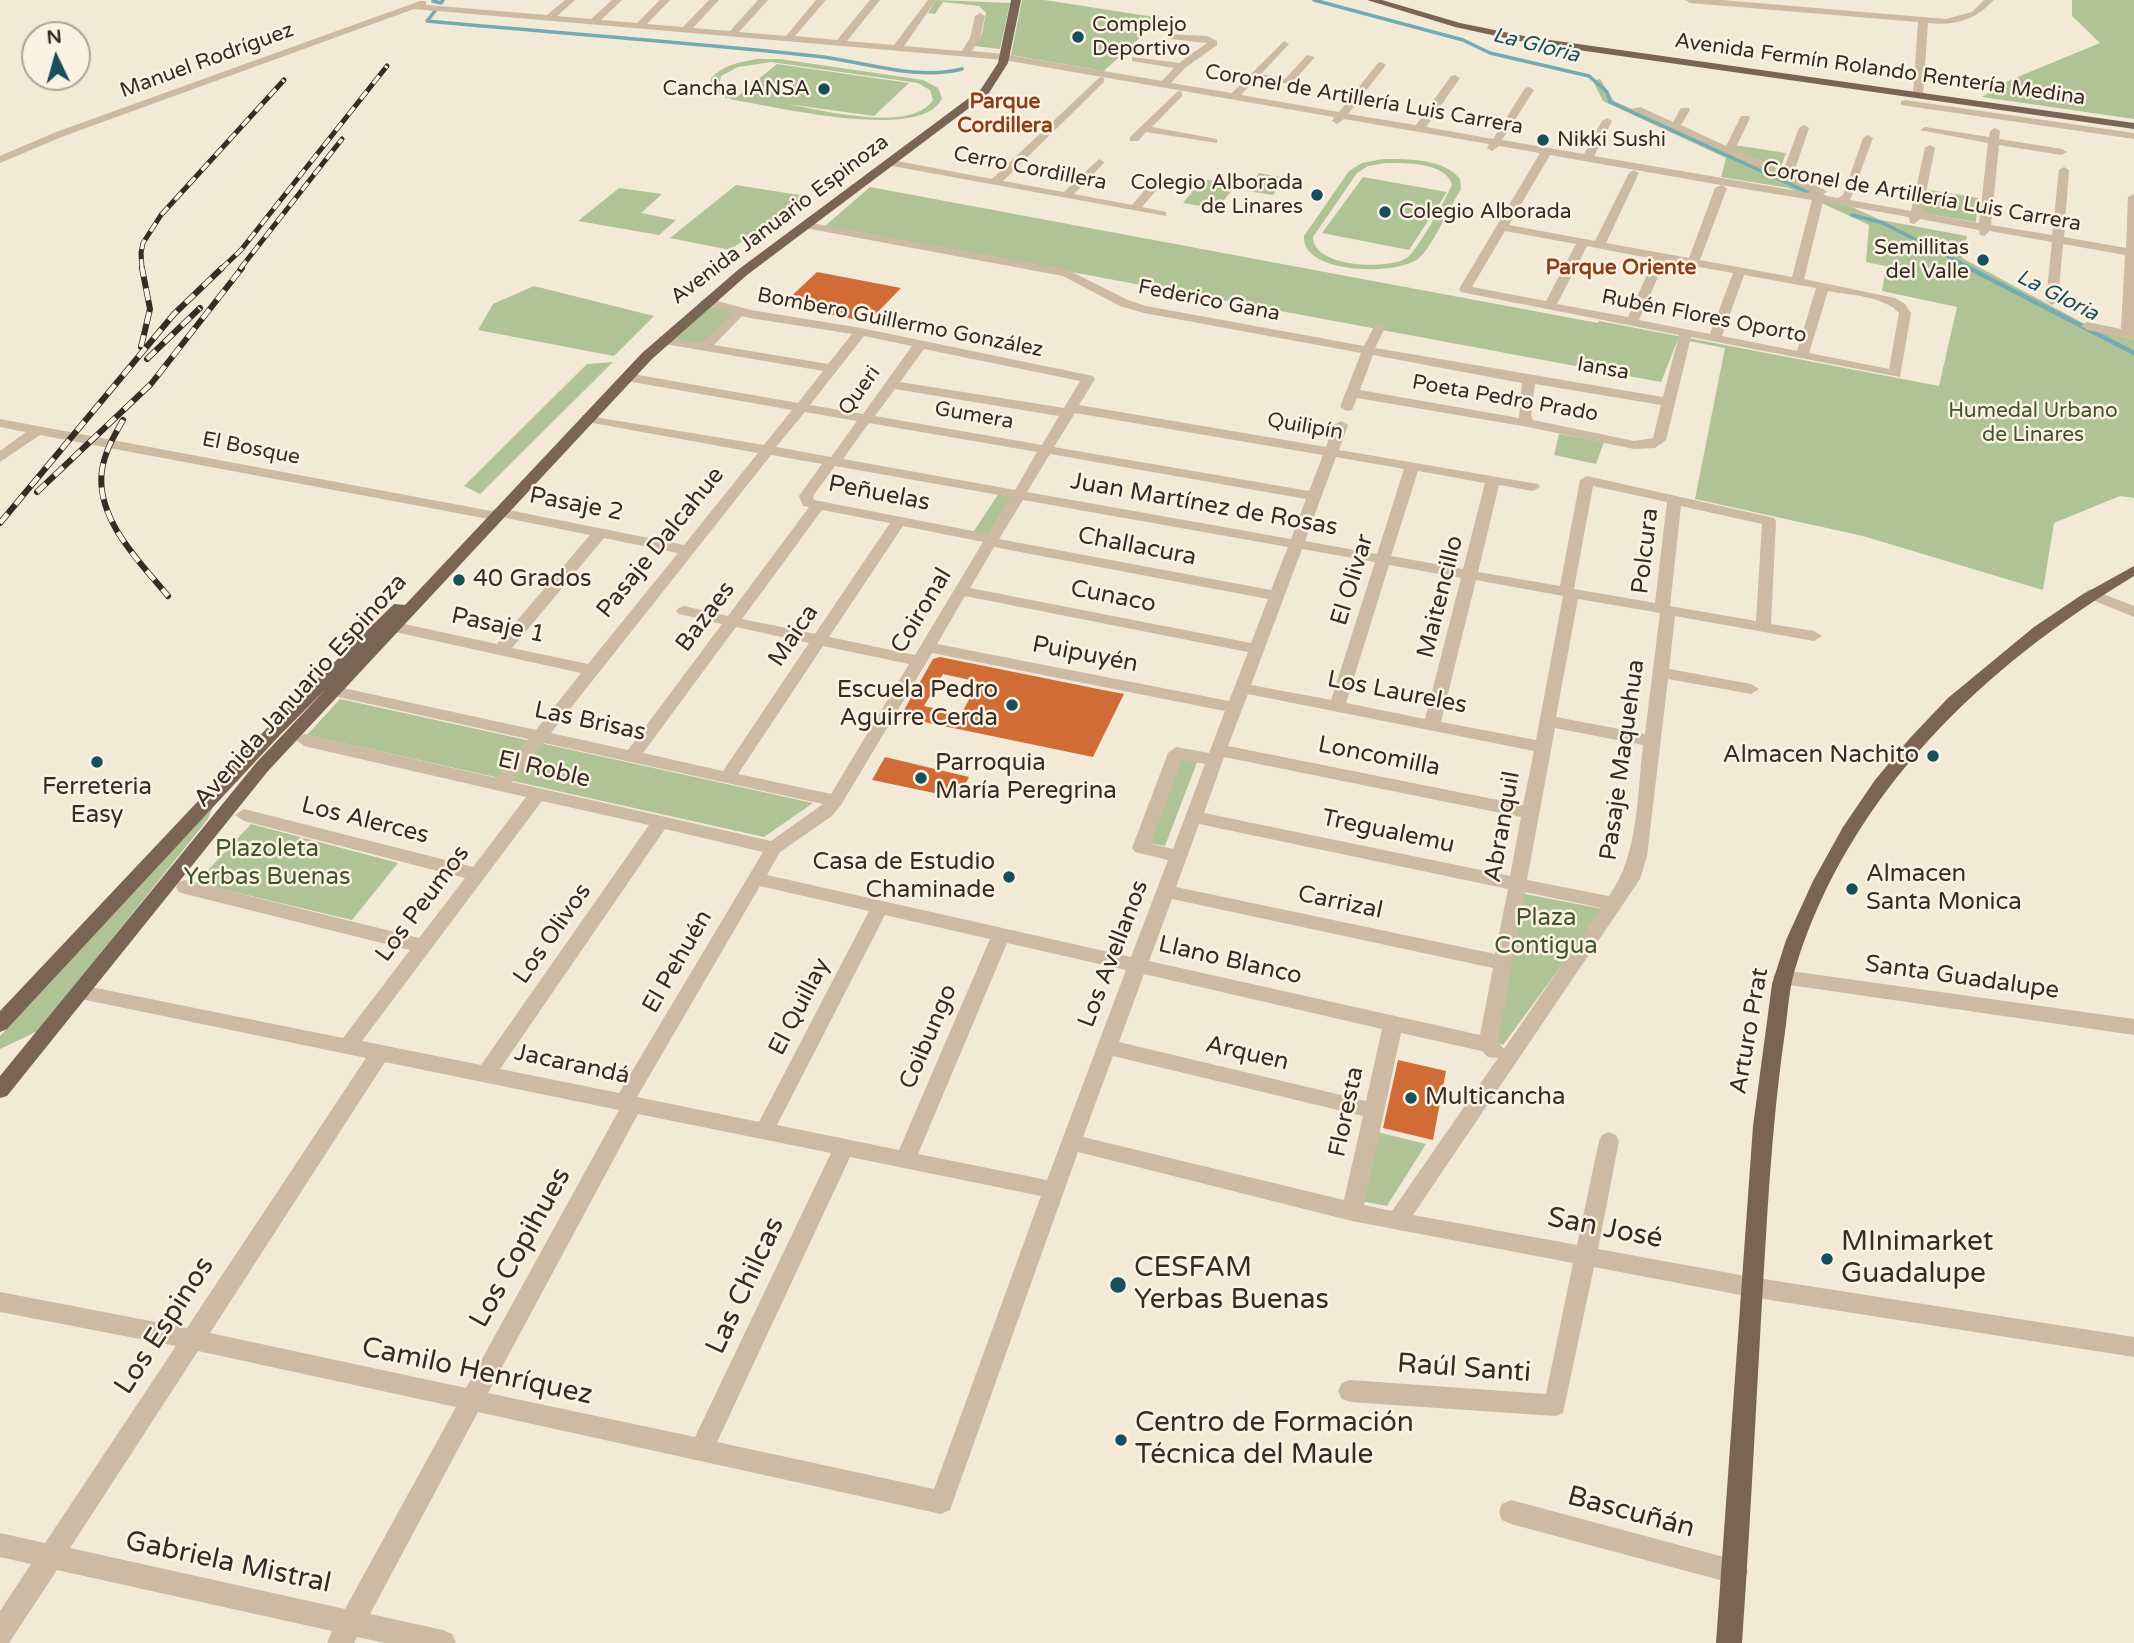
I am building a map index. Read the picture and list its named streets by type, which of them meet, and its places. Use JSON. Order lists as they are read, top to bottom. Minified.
{"streets":{"main road":["Avenida Fermín Rolando Rentería Medina","Avenida Januario Espinoza","Arturo Prat"],"street":["Manuel Rodríguez","Coronel de Artillería Luis Carrera","Cerro Cordillera","Federico Gana","Rubén Flores Oporto","Bombero Guillermo González","Iansa","Queri","Poeta Pedro Prado","Gumera","Quilipín","El Bosque","Peñuelas","Pasaje 2","Juan Martínez de Rosas","Pasaje Dalcahue","Challacura","Polcura","El Olivar","Cunaco","Maitencillo","Coironal","Bazaes","Pasaje 1","Maica","Puipuyén","Los Laureles","Las Brisas","Loncomilla","Pasaje Maquehua","El Roble","Los Alerces","Abranquil","Tregualemu","Carrizal","Los Peumos","Los Olivos","Los Avellanos","Llano Blanco","El Pehuén","Santa Guadalupe","El Quillay","Coibungo","Arquen","Jacarandá","Floresta","San José","Los Copihues","Las Chilcas","Los Espinos","Raúl Santi","Camilo Henríquez","Bascuñán","Gabriela Mistral"]},"crossings":[["Manuel Rodríguez","Coronel de Artillería Luis Carrera"],["Coronel de Artillería Luis Carrera","Avenida Januario Espinoza"],["Cerro Cordillera","Avenida Januario Espinoza"],["Avenida Januario Espinoza","Federico Gana"],["Avenida Januario Espinoza","Bombero Guillermo González"],["Avenida Januario Espinoza","Gumera"],["Avenida Januario Espinoza","El Bosque"],["Avenida Januario Espinoza","Pasaje 2"],["Avenida Januario Espinoza","Juan Martínez de Rosas"],["Avenida Januario Espinoza","Pasaje 1"],["Avenida Januario Espinoza","Las Brisas"],["Avenida Januario Espinoza","Jacarandá"],["Federico Gana","Iansa"],["Bombero Guillermo González","Queri"],["Bombero Guillermo González","Pasaje Dalcahue"],["Bombero Guillermo González","Coironal"],["Iansa","Poeta Pedro Prado"],["Queri","Gumera"],["Queri","Quilipín"],["Queri","Peñuelas"],["Queri","Juan Martínez de Rosas"],["Gumera","Pasaje Dalcahue"],["Gumera","Coironal"],["Gumera","Los Avellanos"],["Quilipín","El Olivar"],["Quilipín","Maitencillo"],["Quilipín","Coironal"],["Quilipín","Los Avellanos"],["El Bosque","Pasaje 2"],["Peñuelas","Juan Martínez de Rosas"],["Peñuelas","Challacura"],["Peñuelas","Coironal"],["Peñuelas","Bazaes"],["Peñuelas","Maica"],["Pasaje 2","Pasaje Dalcahue"],["Juan Martínez de Rosas","Pasaje Dalcahue"],["Juan Martínez de Rosas","Polcura"],["Juan Martínez de Rosas","El Olivar"],["Juan Martínez de Rosas","Maitencillo"],["Juan Martínez de Rosas","Coironal"],["Juan Martínez de Rosas","Pasaje Maquehua"],["Juan Martínez de Rosas","Abranquil"],["Juan Martínez de Rosas","Los Avellanos"],["Pasaje Dalcahue","Pasaje 1"],["Pasaje Dalcahue","Las Brisas"],["Pasaje Dalcahue","El Roble"],["Challacura","Coironal"],["Challacura","Los Avellanos"],["Polcura","Pasaje Maquehua"],["Polcura","Abranquil"],["El Olivar","Los Laureles"],["Cunaco","Coironal"],["Cunaco","Los Avellanos"],["Maitencillo","Los Laureles"],["Coironal","Puipuyén"],["Coironal","Las Brisas"],["Coironal","El Roble"],["Coironal","El Pehuén"],["Bazaes","Puipuyén"],["Bazaes","Las Brisas"],["Maica","Puipuyén"],["Maica","Las Brisas"],["Puipuyén","Los Avellanos"],["Los Laureles","Abranquil"],["Los Laureles","Los Avellanos"],["Loncomilla","Abranquil"],["Loncomilla","Los Avellanos"],["Pasaje Maquehua","Tregualemu"],["Pasaje Maquehua","San José"],["El Roble","Los Peumos"],["El Roble","Los Olivos"],["El Roble","El Pehuén"],["Los Alerces","Los Peumos"],["Abranquil","Tregualemu"],["Abranquil","Carrizal"],["Abranquil","Llano Blanco"],["Tregualemu","Los Avellanos"],["Carrizal","Los Avellanos"],["Los Peumos","Jacarandá"],["Los Olivos","Jacarandá"],["Los Avellanos","Llano Blanco"],["Los Avellanos","Arquen"],["Los Avellanos","Jacarandá"],["Los Avellanos","San José"],["Los Avellanos","Camilo Henríquez"],["Llano Blanco","El Pehuén"],["Llano Blanco","El Quillay"],["Llano Blanco","Coibungo"],["Llano Blanco","Floresta"],["El Pehuén","Jacarandá"],["El Pehuén","Los Copihues"],["Santa Guadalupe","Arturo Prat"],["El Quillay","Jacarandá"],["Arturo Prat","San José"],["Arturo Prat","Bascuñán"],["Coibungo","Jacarandá"],["Arquen","Floresta"],["Jacarandá","Los Copihues"],["Jacarandá","Las Chilcas"],["Jacarandá","Los Espinos"],["Floresta","San José"],["San José","Raúl Santi"],["Los Copihues","Camilo Henríquez"],["Los Copihues","Gabriela Mistral"],["Las Chilcas","Camilo Henríquez"],["Los Espinos","Camilo Henríquez"],["Los Espinos","Gabriela Mistral"]],"districts":["Parque Cordillera","Parque Oriente"],"water":["La Gloria"],"parks":["Humedal Urbano de Linares","Plazoleta Yerbas Buenas","Plaza Contigua"],"places":["Complejo Deportivo","Cancha IANSA","Nikki Sushi","Colegio Alborada de Linares","Colegio Alborada","Semillitas del Valle","40 Grados","Escuela Pedro Aguirre Cerda","Almacen Nachito","Ferreteria Easy","Parroquia María Peregrina","Casa de Estudio Chaminade","Almacen Santa Monica","Multicancha","MInimarket Guadalupe","CESFAM Yerbas Buenas","Centro de Formación Técnica del Maule"],"north":"top"}
